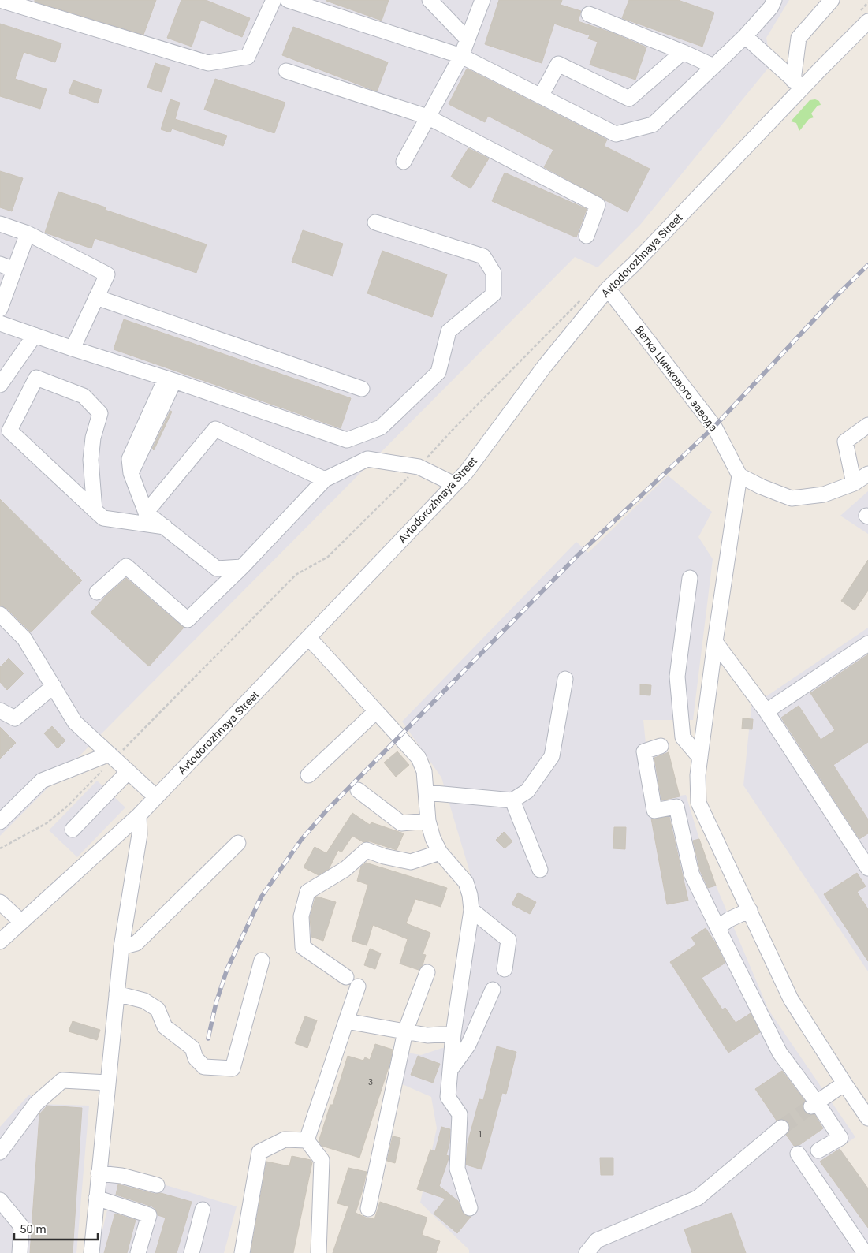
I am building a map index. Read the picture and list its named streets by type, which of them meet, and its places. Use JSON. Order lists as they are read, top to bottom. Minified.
{"streets":{"street":["Avtodorozhnaya Street","Ветка Цинкового завода"]},"crossings":[["Avtodorozhnaya Street","Ветка Цинкового завода"]],"house_numbers":["3","1"],"scale_bar":"50 m"}
